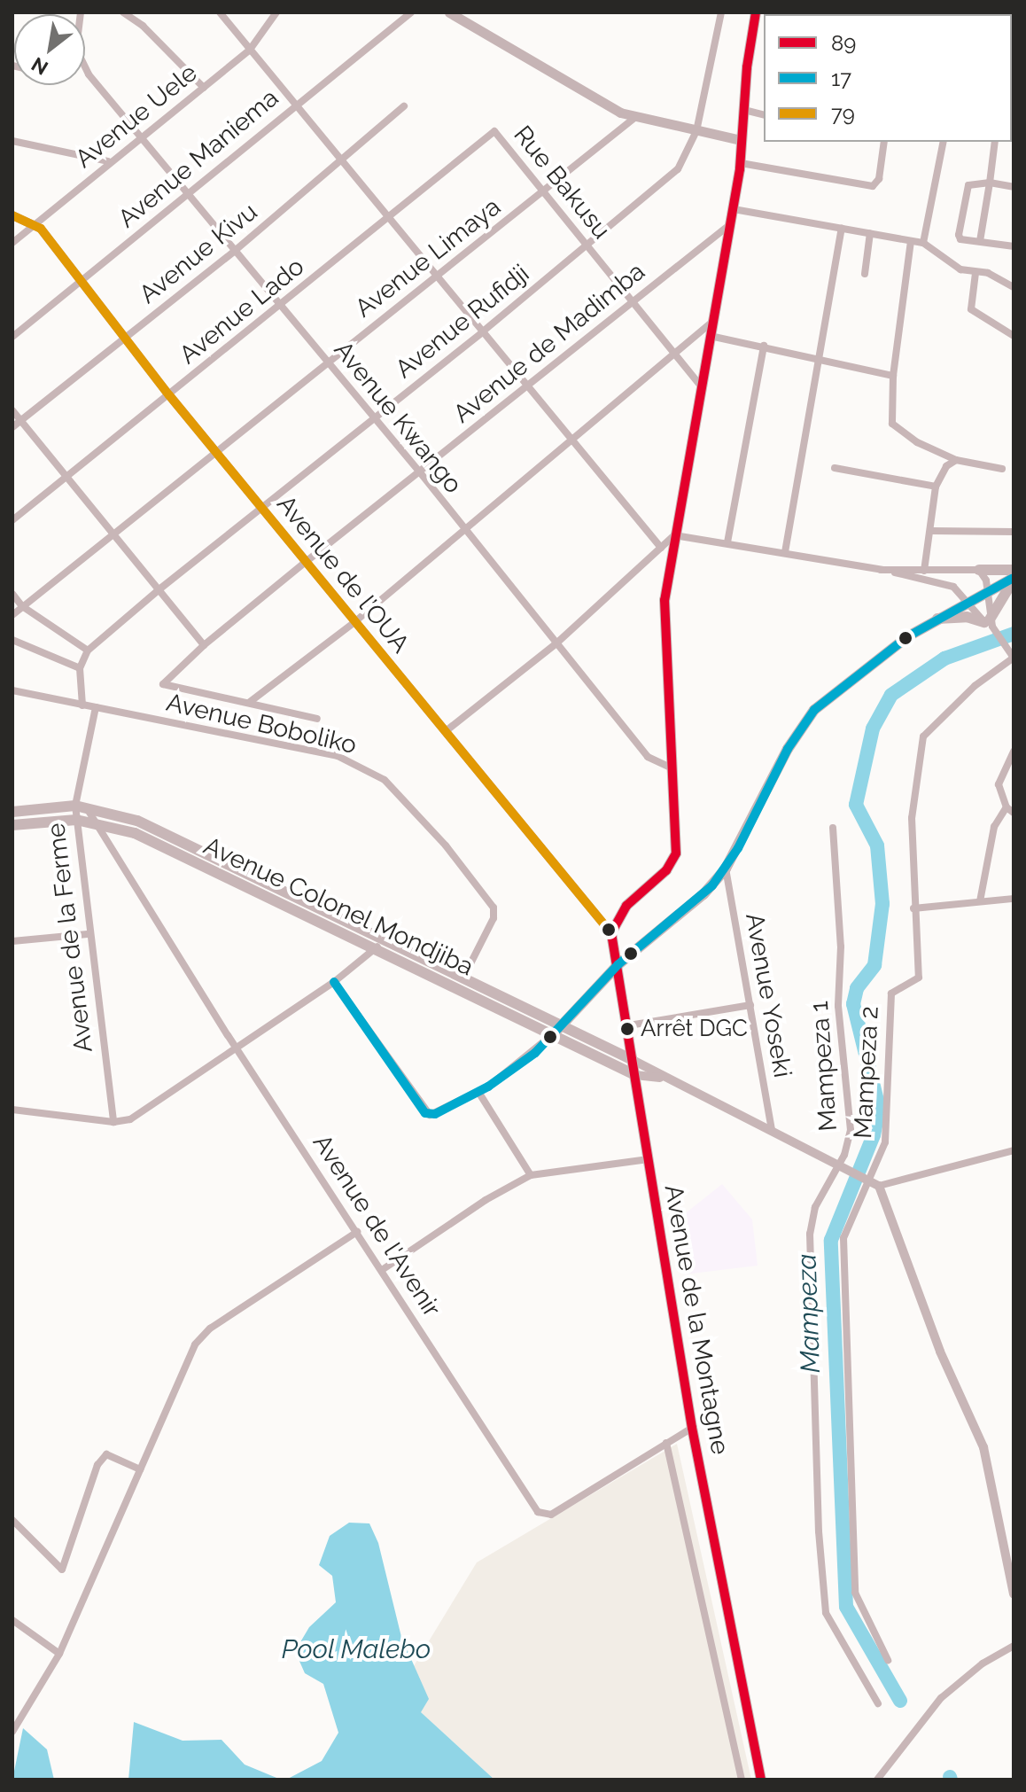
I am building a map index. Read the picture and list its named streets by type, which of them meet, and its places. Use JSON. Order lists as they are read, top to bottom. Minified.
{"streets":{"main road":["Avenue Colonel Mondjiba","Avenue de la Montagne"],"street":["Avenue Uele","Avenue Maniema","Rue Bakusu","Avenue Kivu","Avenue Limaya","Avenue Lado","Avenue Rufidji","Avenue de Madimba","Avenue Kwango","Avenue de l’OUA","Avenue Boboliko","Avenue de la Ferme","Avenue Yoseki","Mampeza 1","Mampeza 2","Avenue de l'Avenir"]},"crossings":[["Avenue Uele","Avenue Kwango"],["Avenue Uele","Avenue de l’OUA"],["Avenue Maniema","Avenue Kwango"],["Avenue Maniema","Avenue de l’OUA"],["Rue Bakusu","Avenue Limaya"],["Rue Bakusu","Avenue Lado"],["Rue Bakusu","Avenue Rufidji"],["Rue Bakusu","Avenue de Madimba"],["Avenue Kivu","Avenue Kwango"],["Avenue Kivu","Avenue de l’OUA"],["Avenue Limaya","Avenue Kwango"],["Avenue Limaya","Avenue de l’OUA"],["Avenue Lado","Avenue Kwango"],["Avenue Lado","Avenue de l’OUA"],["Avenue Rufidji","Avenue Kwango"],["Avenue Rufidji","Avenue de l’OUA"],["Avenue de Madimba","Avenue Kwango"],["Avenue de Madimba","Avenue de l’OUA"],["Avenue de l’OUA","Avenue de la Montagne"],["Avenue Boboliko","Avenue Colonel Mondjiba"],["Avenue Boboliko","Avenue de la Ferme"],["Avenue Colonel Mondjiba","Avenue de la Ferme"],["Avenue Colonel Mondjiba","Avenue de l'Avenir"],["Avenue Colonel Mondjiba","Avenue de la Montagne"],["Avenue de la Ferme","Avenue de l'Avenir"],["Avenue de l'Avenir","Avenue de la Montagne"]],"water":["Mampeza","Pool Malebo"],"places":["Arrêt DGC"],"lines":["transit line 89","transit line 79","transit line 17"],"legend":["89","17","79"],"north":"bottom left"}
